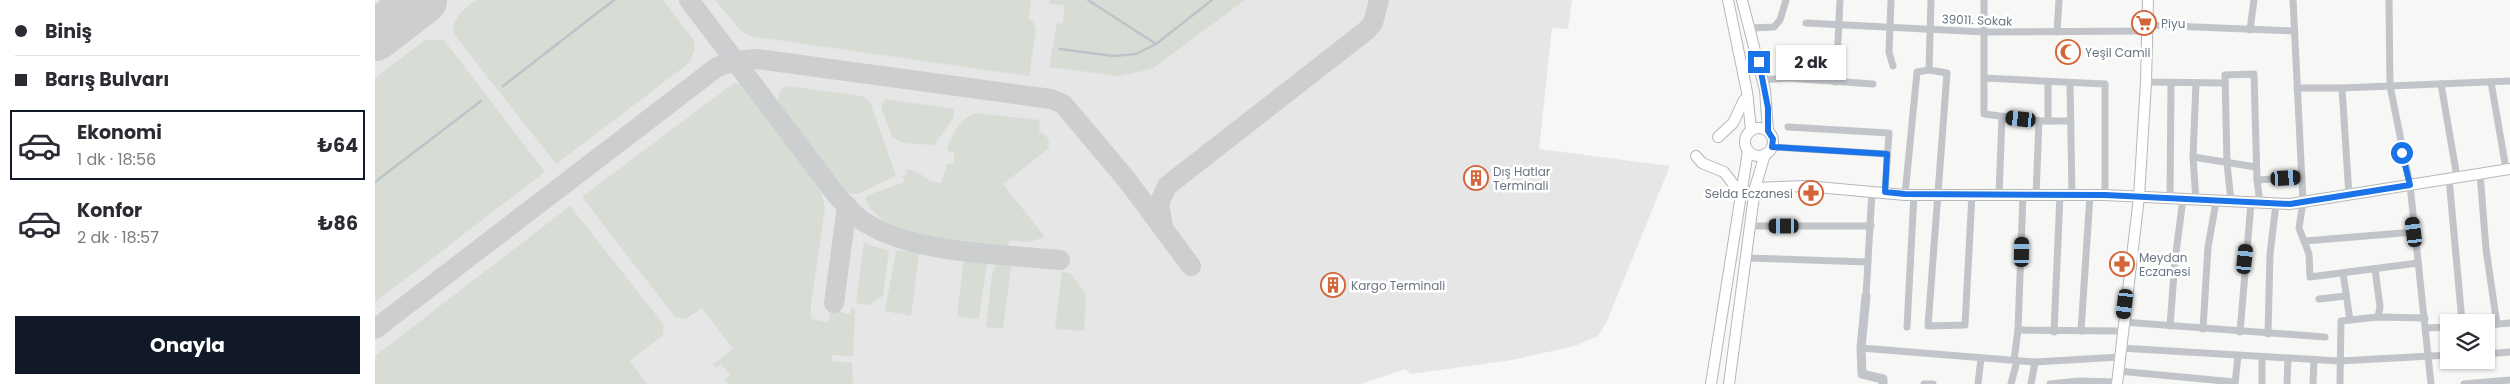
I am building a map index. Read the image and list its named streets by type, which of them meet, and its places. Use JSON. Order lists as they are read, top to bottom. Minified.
{"streets":{"street":["39011. Sokak"]},"places":{"supermarket":["Piyu"],"mosque":["Yeşil Camii"],"building":["Dış Hatlar Terminali","Kargo Terminali"],"pharmacy":["Selda Eczanesi","Meydan Eczanesi"]},"page":{"banner":["Biniş","Barış Bulvarı"],"bubble":"2 dk","list":[{"name":"Ekonomi","note":"1 dk · 18:56","value":"₺64"},{"name":"Konfor","note":"2 dk · 18:57","value":"₺86"}],"buttons":"Onayla"}}
